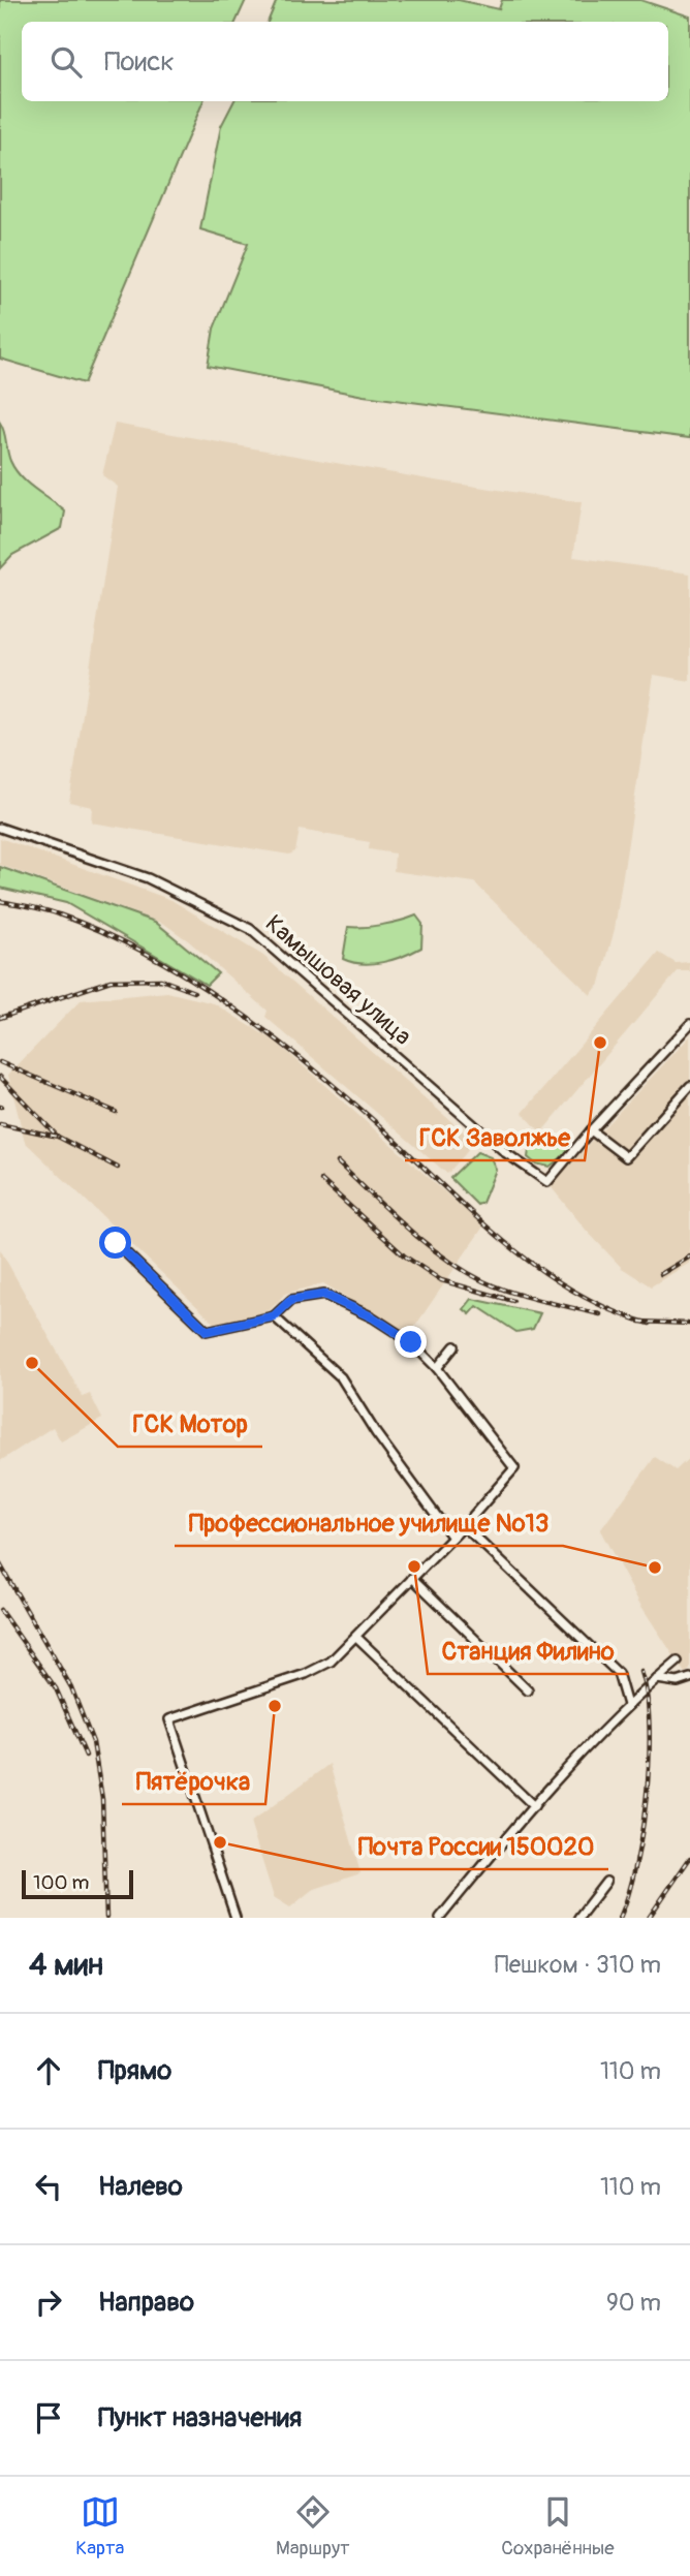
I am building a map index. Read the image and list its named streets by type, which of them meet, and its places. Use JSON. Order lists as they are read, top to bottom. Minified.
{"streets":{"street":["Камышовая улица"]},"places":["ГСК Заволжье","ГСК Мотор","Станция Филино","Профессиональное училище №13","Пятёрочка","Почта России 150020"],"scale_bar":"100 m","page":{"search":"Поиск","scale":"100 m","heading":["4 мин","Пешком · 310 m"],"list":[["Прямо","110 m"],["Налево","110 m"],["Направо","90 m"],"Пункт назначения"],"nav":["Карта","Маршрут","Сохранённые"]}}
